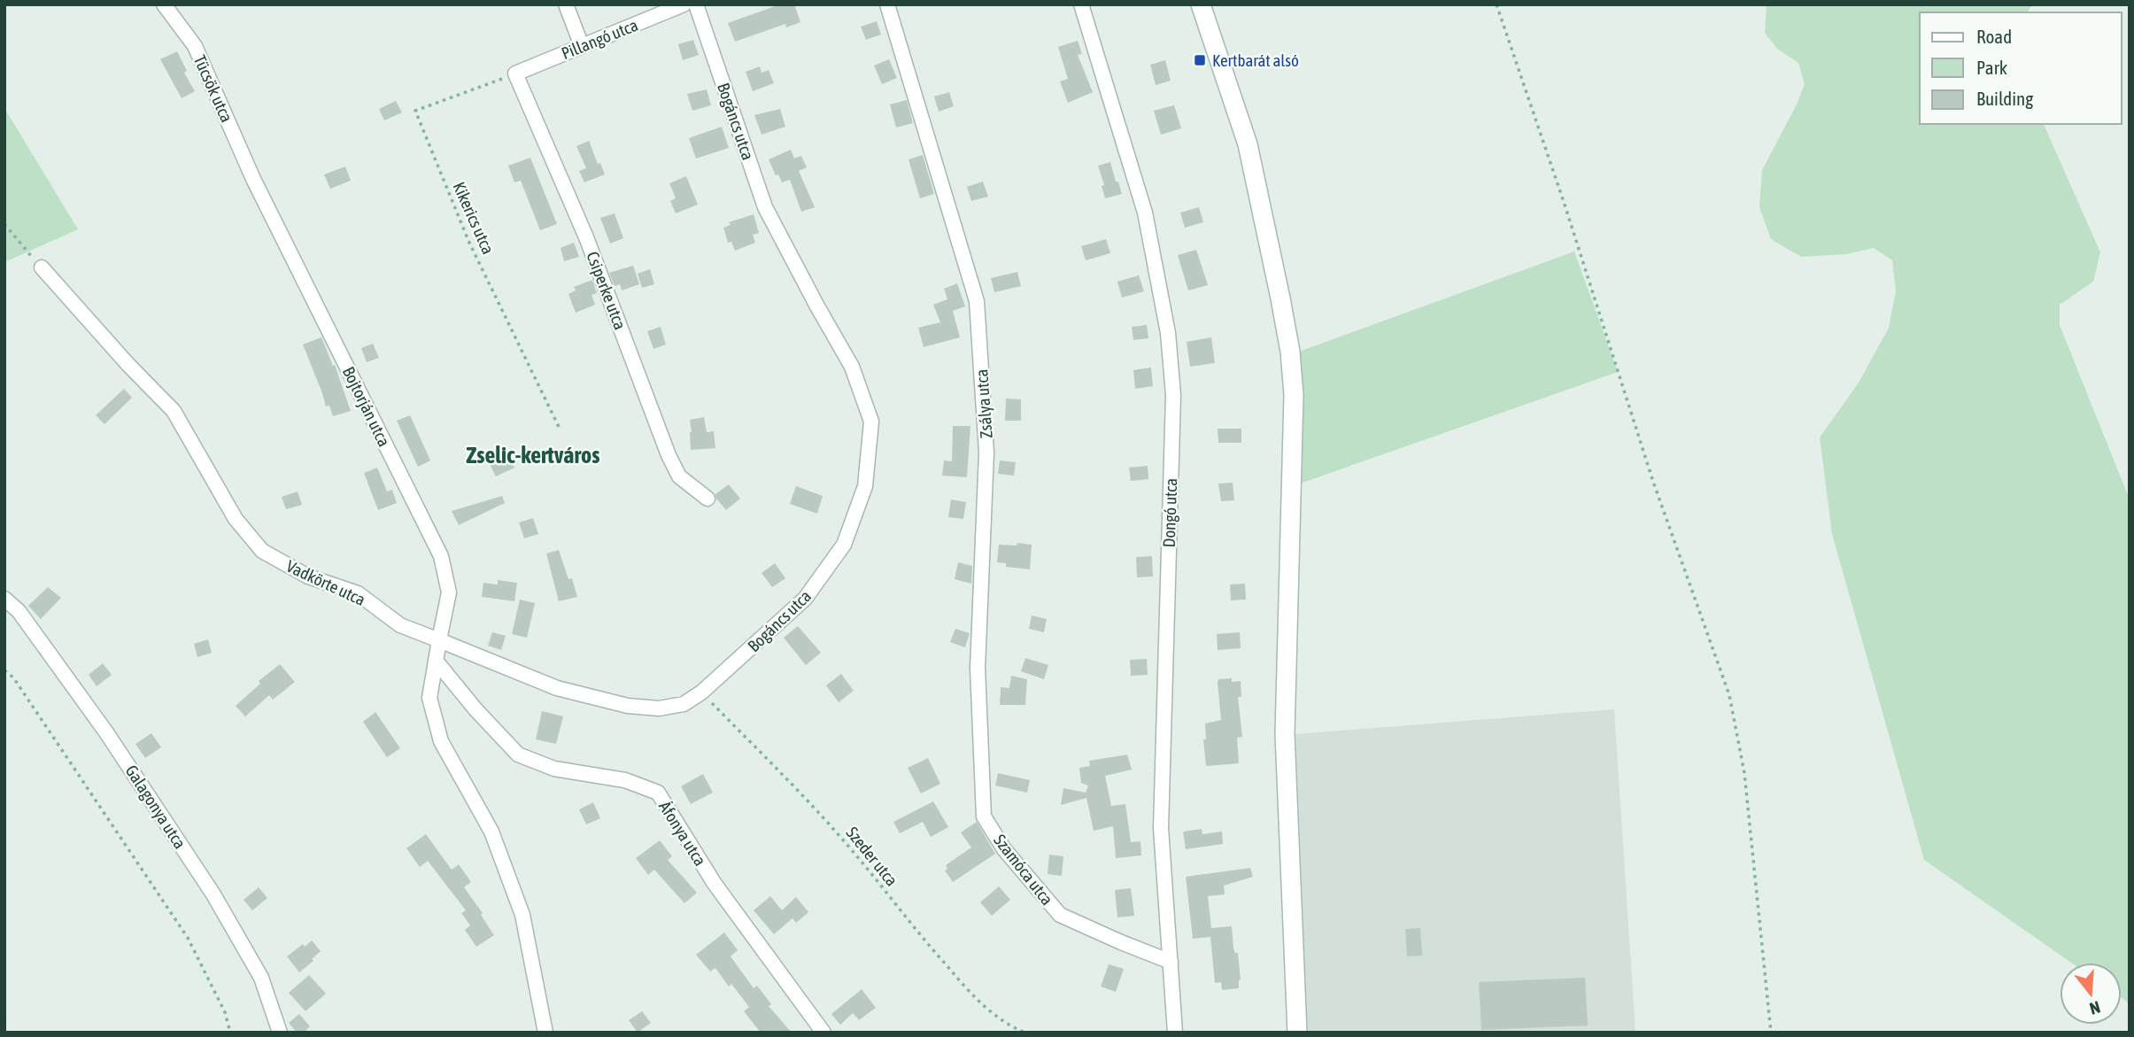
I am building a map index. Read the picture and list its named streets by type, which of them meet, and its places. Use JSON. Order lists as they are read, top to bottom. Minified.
{"streets":{"street":["Pillangó utca","Tücsök utca","Bogáncs utca","Csiperke utca","Zsálya utca","Bojtorján utca","Dongó utca","Vadkörte utca","Galagonya utca","Áfonya utca","Szamóca utca"],"path":["Kikerics utca","Szeder utca"]},"crossings":[["Pillangó utca","Kikerics utca"],["Pillangó utca","Csiperke utca"],["Tücsök utca","Bojtorján utca"],["Bogáncs utca","Bojtorján utca"],["Bogáncs utca","Vadkörte utca"],["Bogáncs utca","Szeder utca"],["Kikerics utca","Csiperke utca"],["Zsálya utca","Szamóca utca"],["Bojtorján utca","Vadkörte utca"],["Dongó utca","Szamóca utca"]],"districts":["Zselic-kertváros"],"places":{"transit":["Kertbarát alsó"]},"legend":["Road","Park","Building"],"north":"bottom"}
